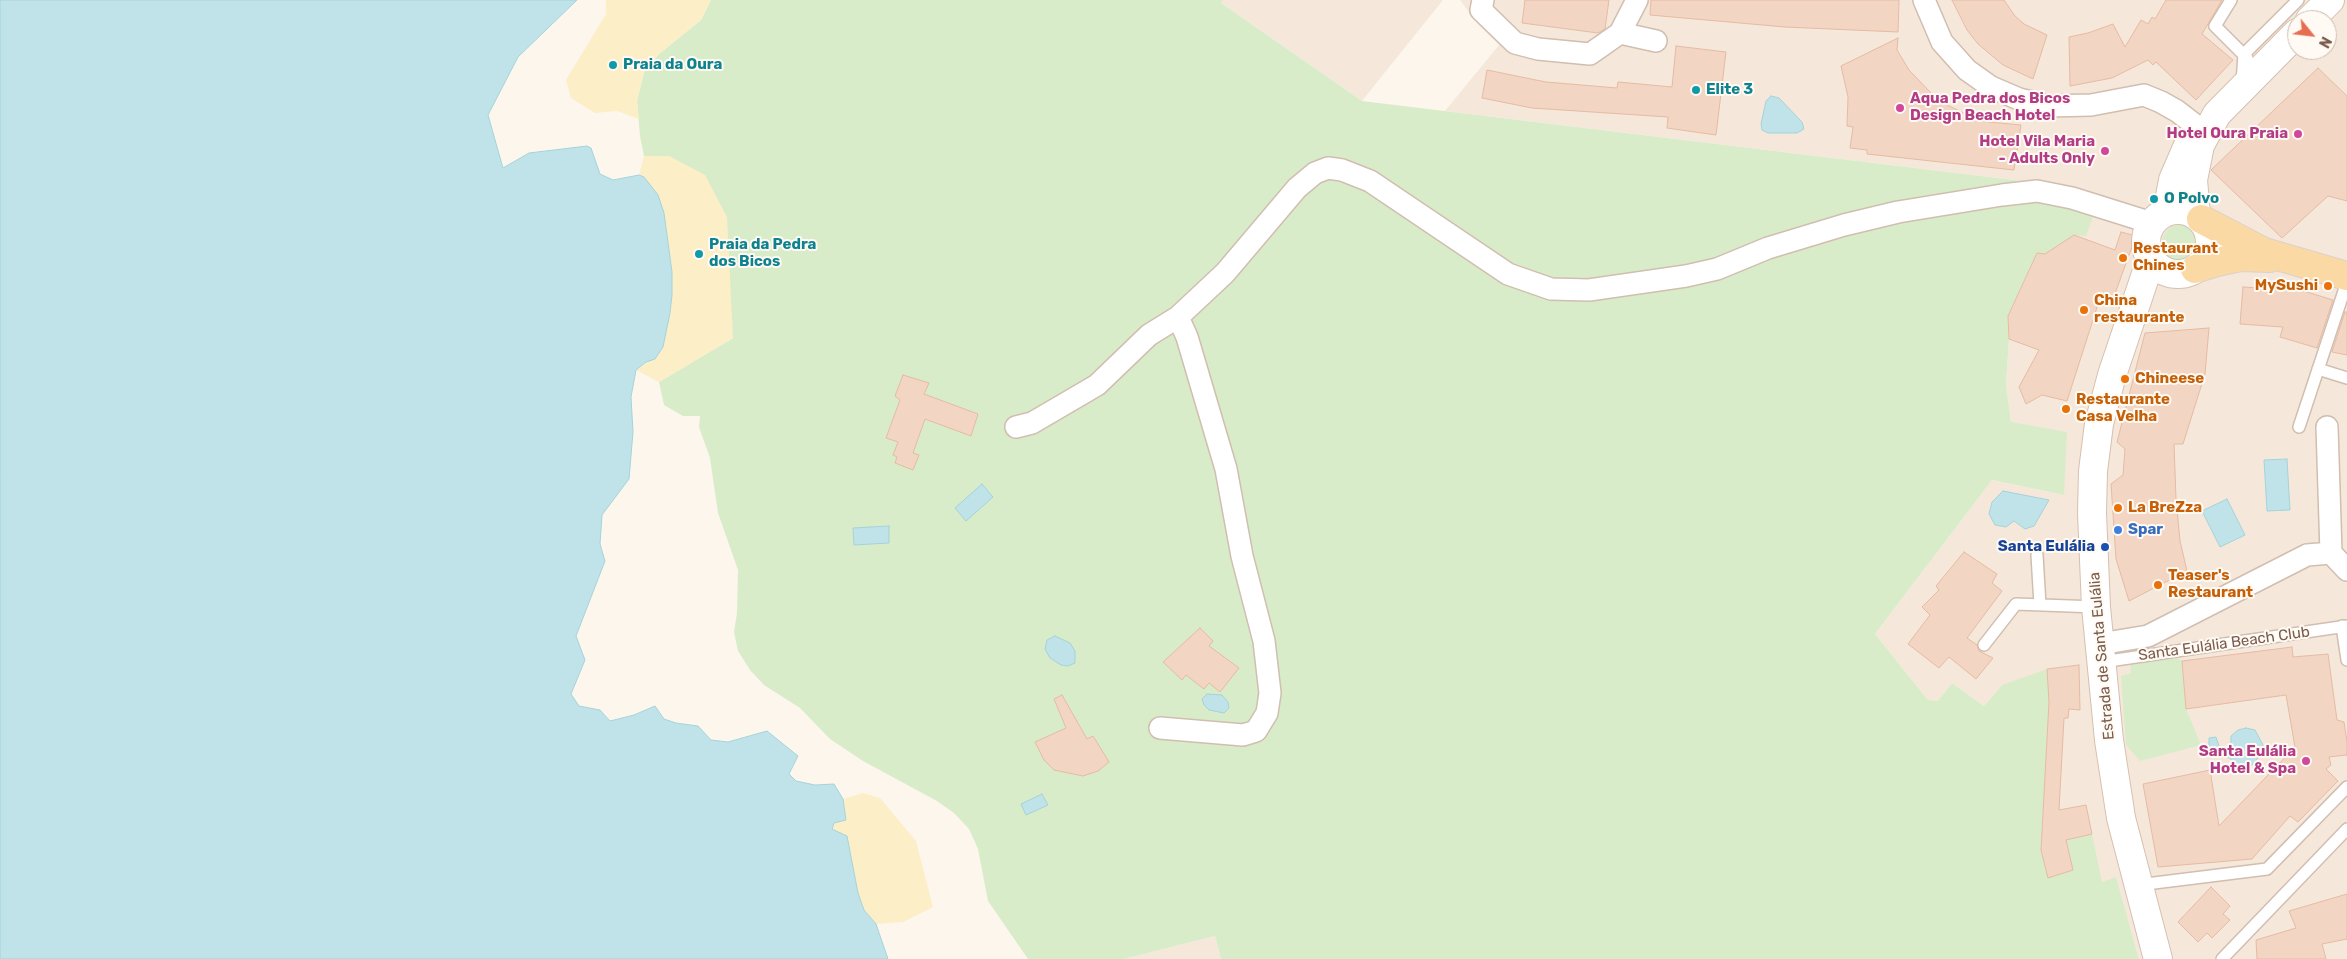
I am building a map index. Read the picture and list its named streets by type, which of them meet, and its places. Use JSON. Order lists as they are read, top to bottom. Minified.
{"streets":{"main road":["Estrada de Santa Eulália"],"lane":["Santa Eulália Beach Club"]},"crossings":[["Santa Eulália Beach Club","Estrada de Santa Eulália"]],"places":["Praia da Oura","Elite 3","Aqua Pedra dos Bicos Design Beach Hotel","Hotel Oura Praia","Hotel Vila Maria - Adults Only","O Polvo","Praia da Pedra dos Bicos","Restaurant Chines","MySushi","China restaurante","Chineese","Restaurante Casa Velha","La BreZza","Spar","Santa Eulália","Teaser's Restaurant","Santa Eulália Hotel & Spa"],"north":"bottom right"}
